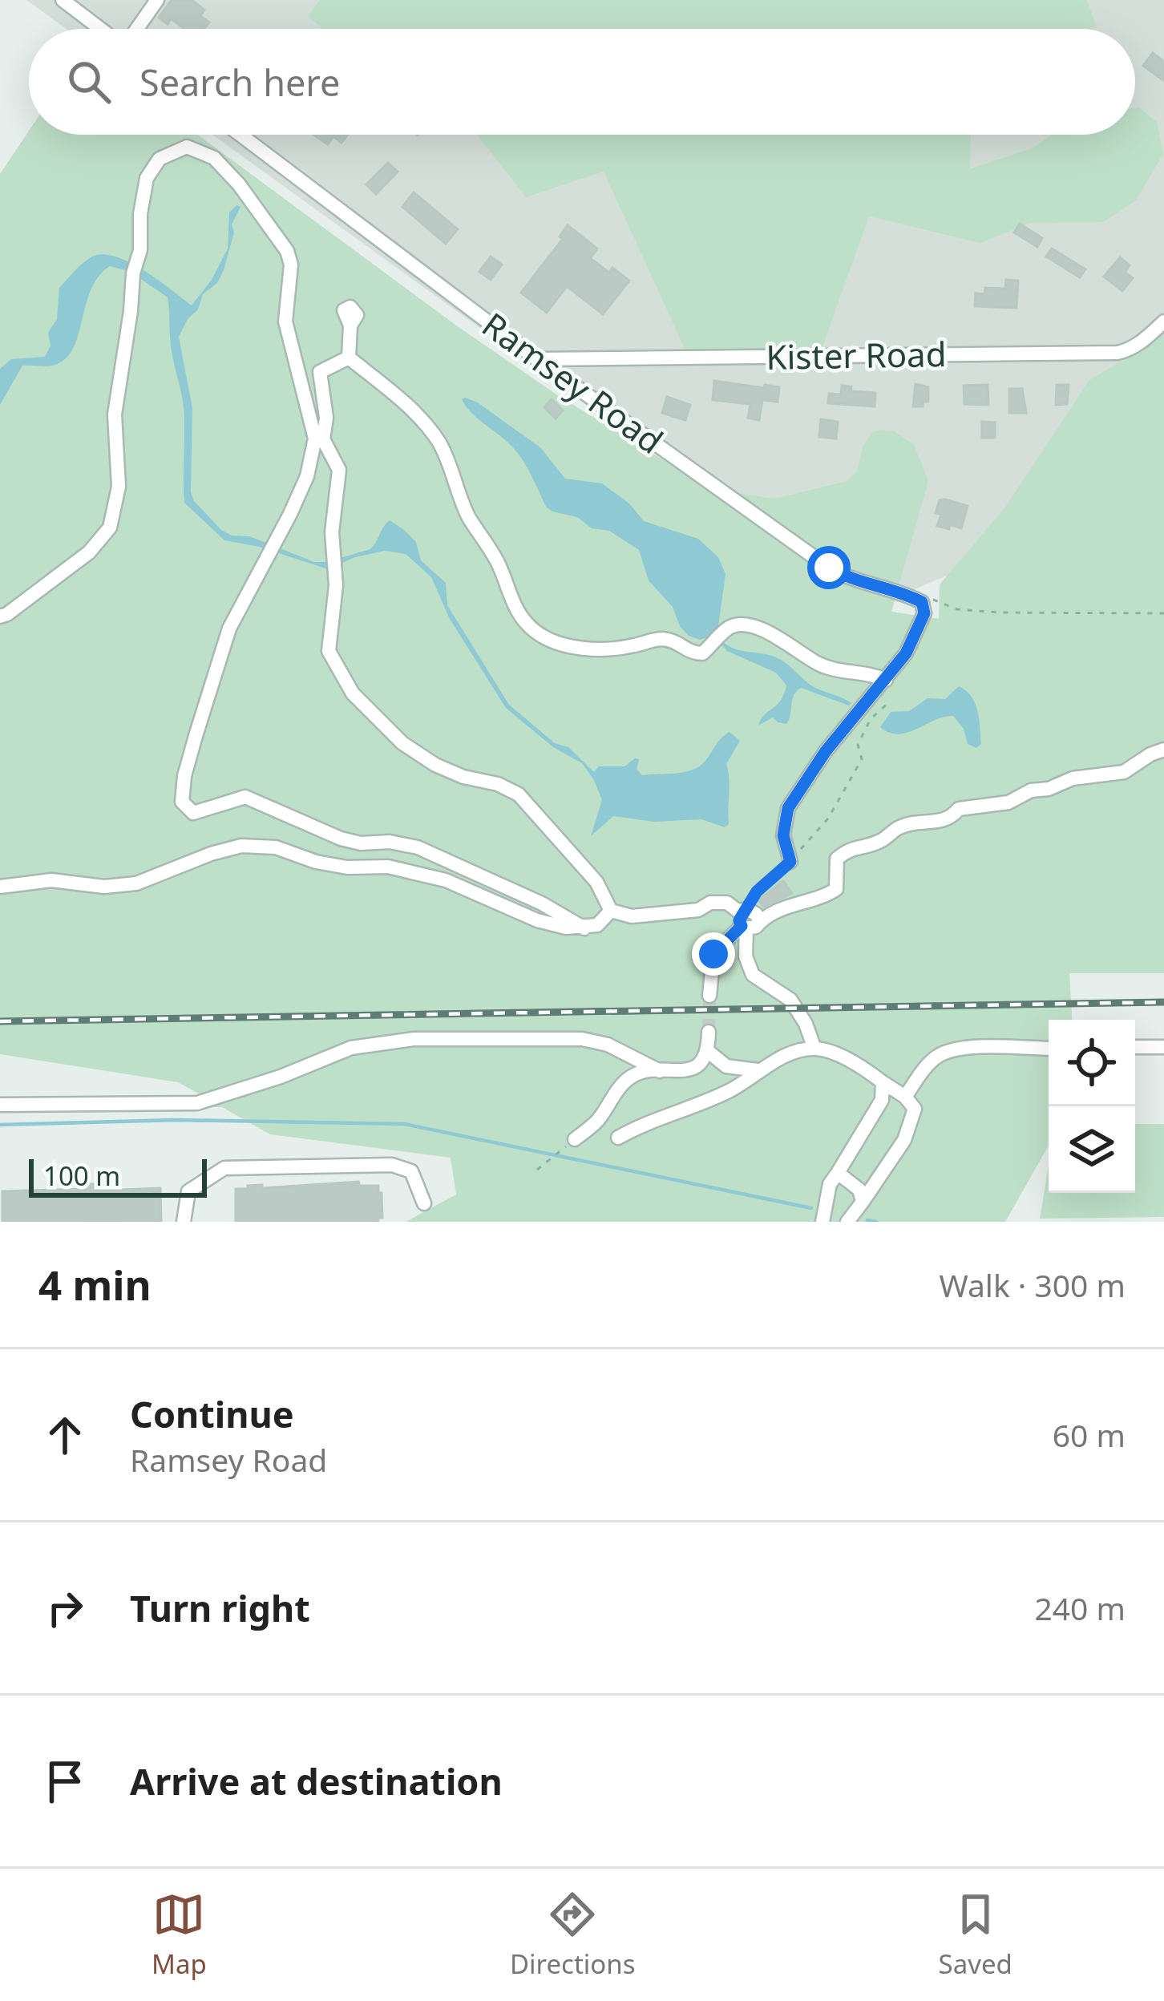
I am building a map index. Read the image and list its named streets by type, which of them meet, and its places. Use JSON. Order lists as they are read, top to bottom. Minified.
{"streets":{"street":["Kister Road","Ramsey Road"]},"crossings":[["Kister Road","Ramsey Road"]],"scale_bar":"100 m","page":{"search":"Search here","scale":"100 m","heading":["4 min","Walk · 300 m"],"list":[["Continue","Ramsey Road","60 m"],["Turn right","240 m"],"Arrive at destination"],"nav":["Map","Directions","Saved"]}}
